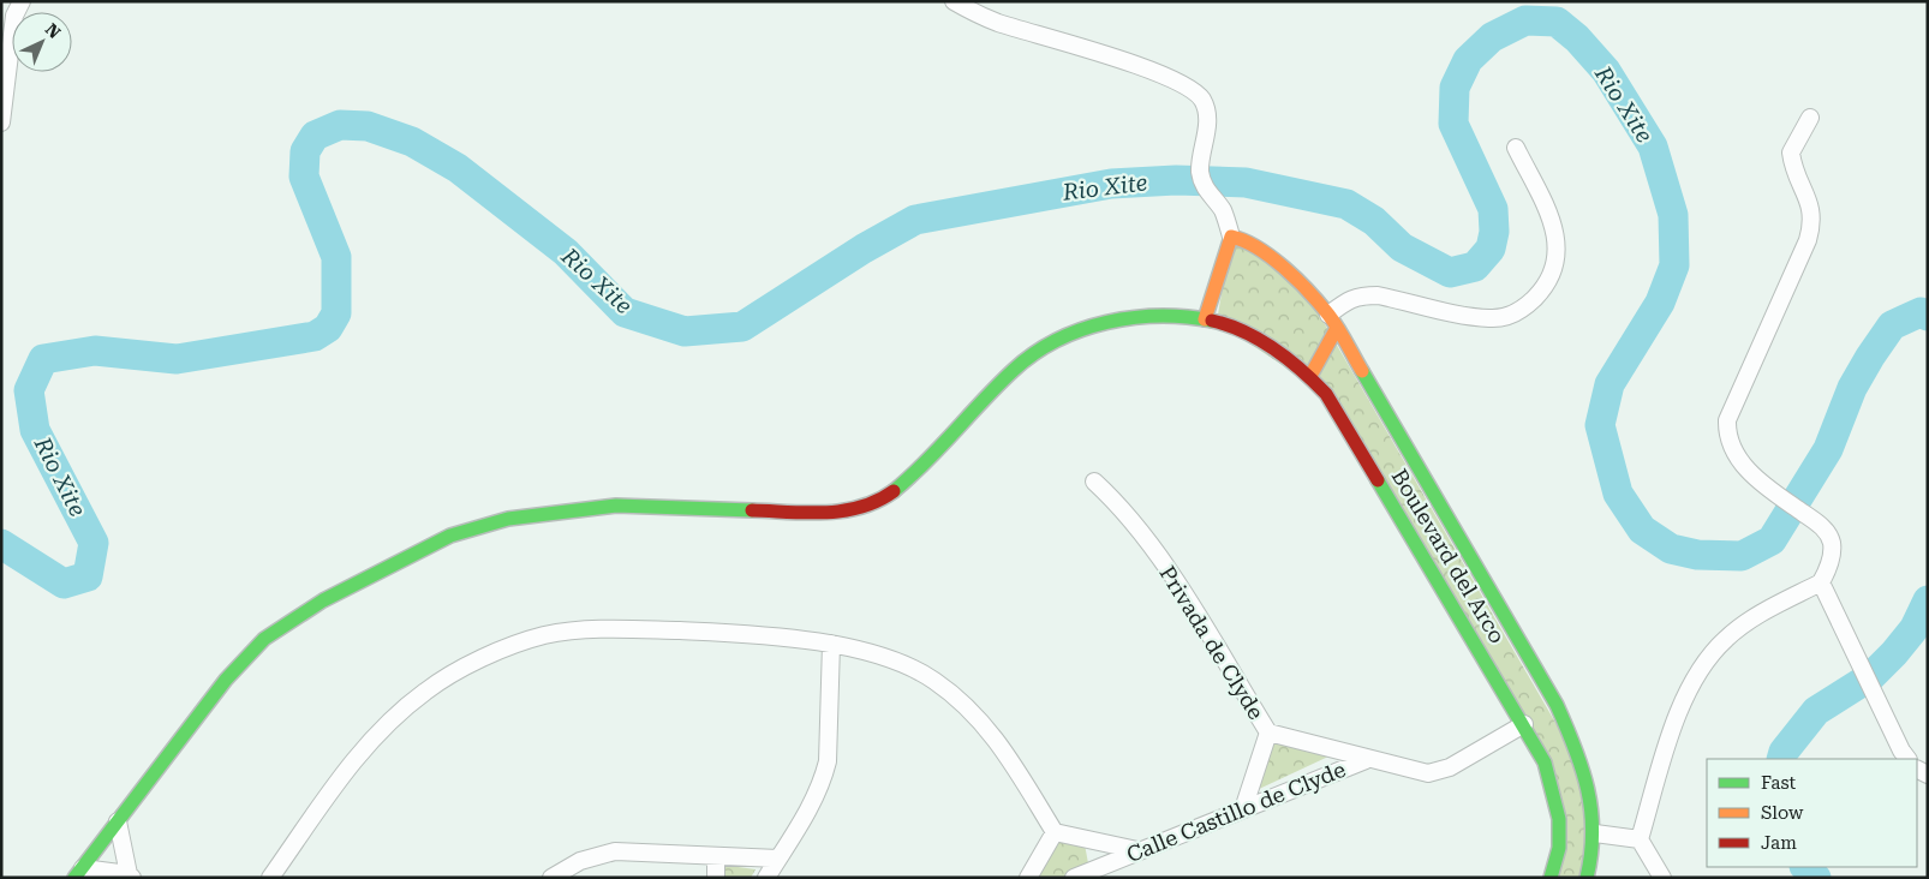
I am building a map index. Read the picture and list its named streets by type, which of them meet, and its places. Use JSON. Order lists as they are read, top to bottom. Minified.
{"streets":{"street":["Boulevard del Arco","Privada de Clyde","Calle Castillo de Clyde"]},"crossings":[["Boulevard del Arco","Privada de Clyde"],["Privada de Clyde","Calle Castillo de Clyde"]],"water":["Rio Xite"],"legend":["Fast","Slow","Jam"],"north":"top right"}
